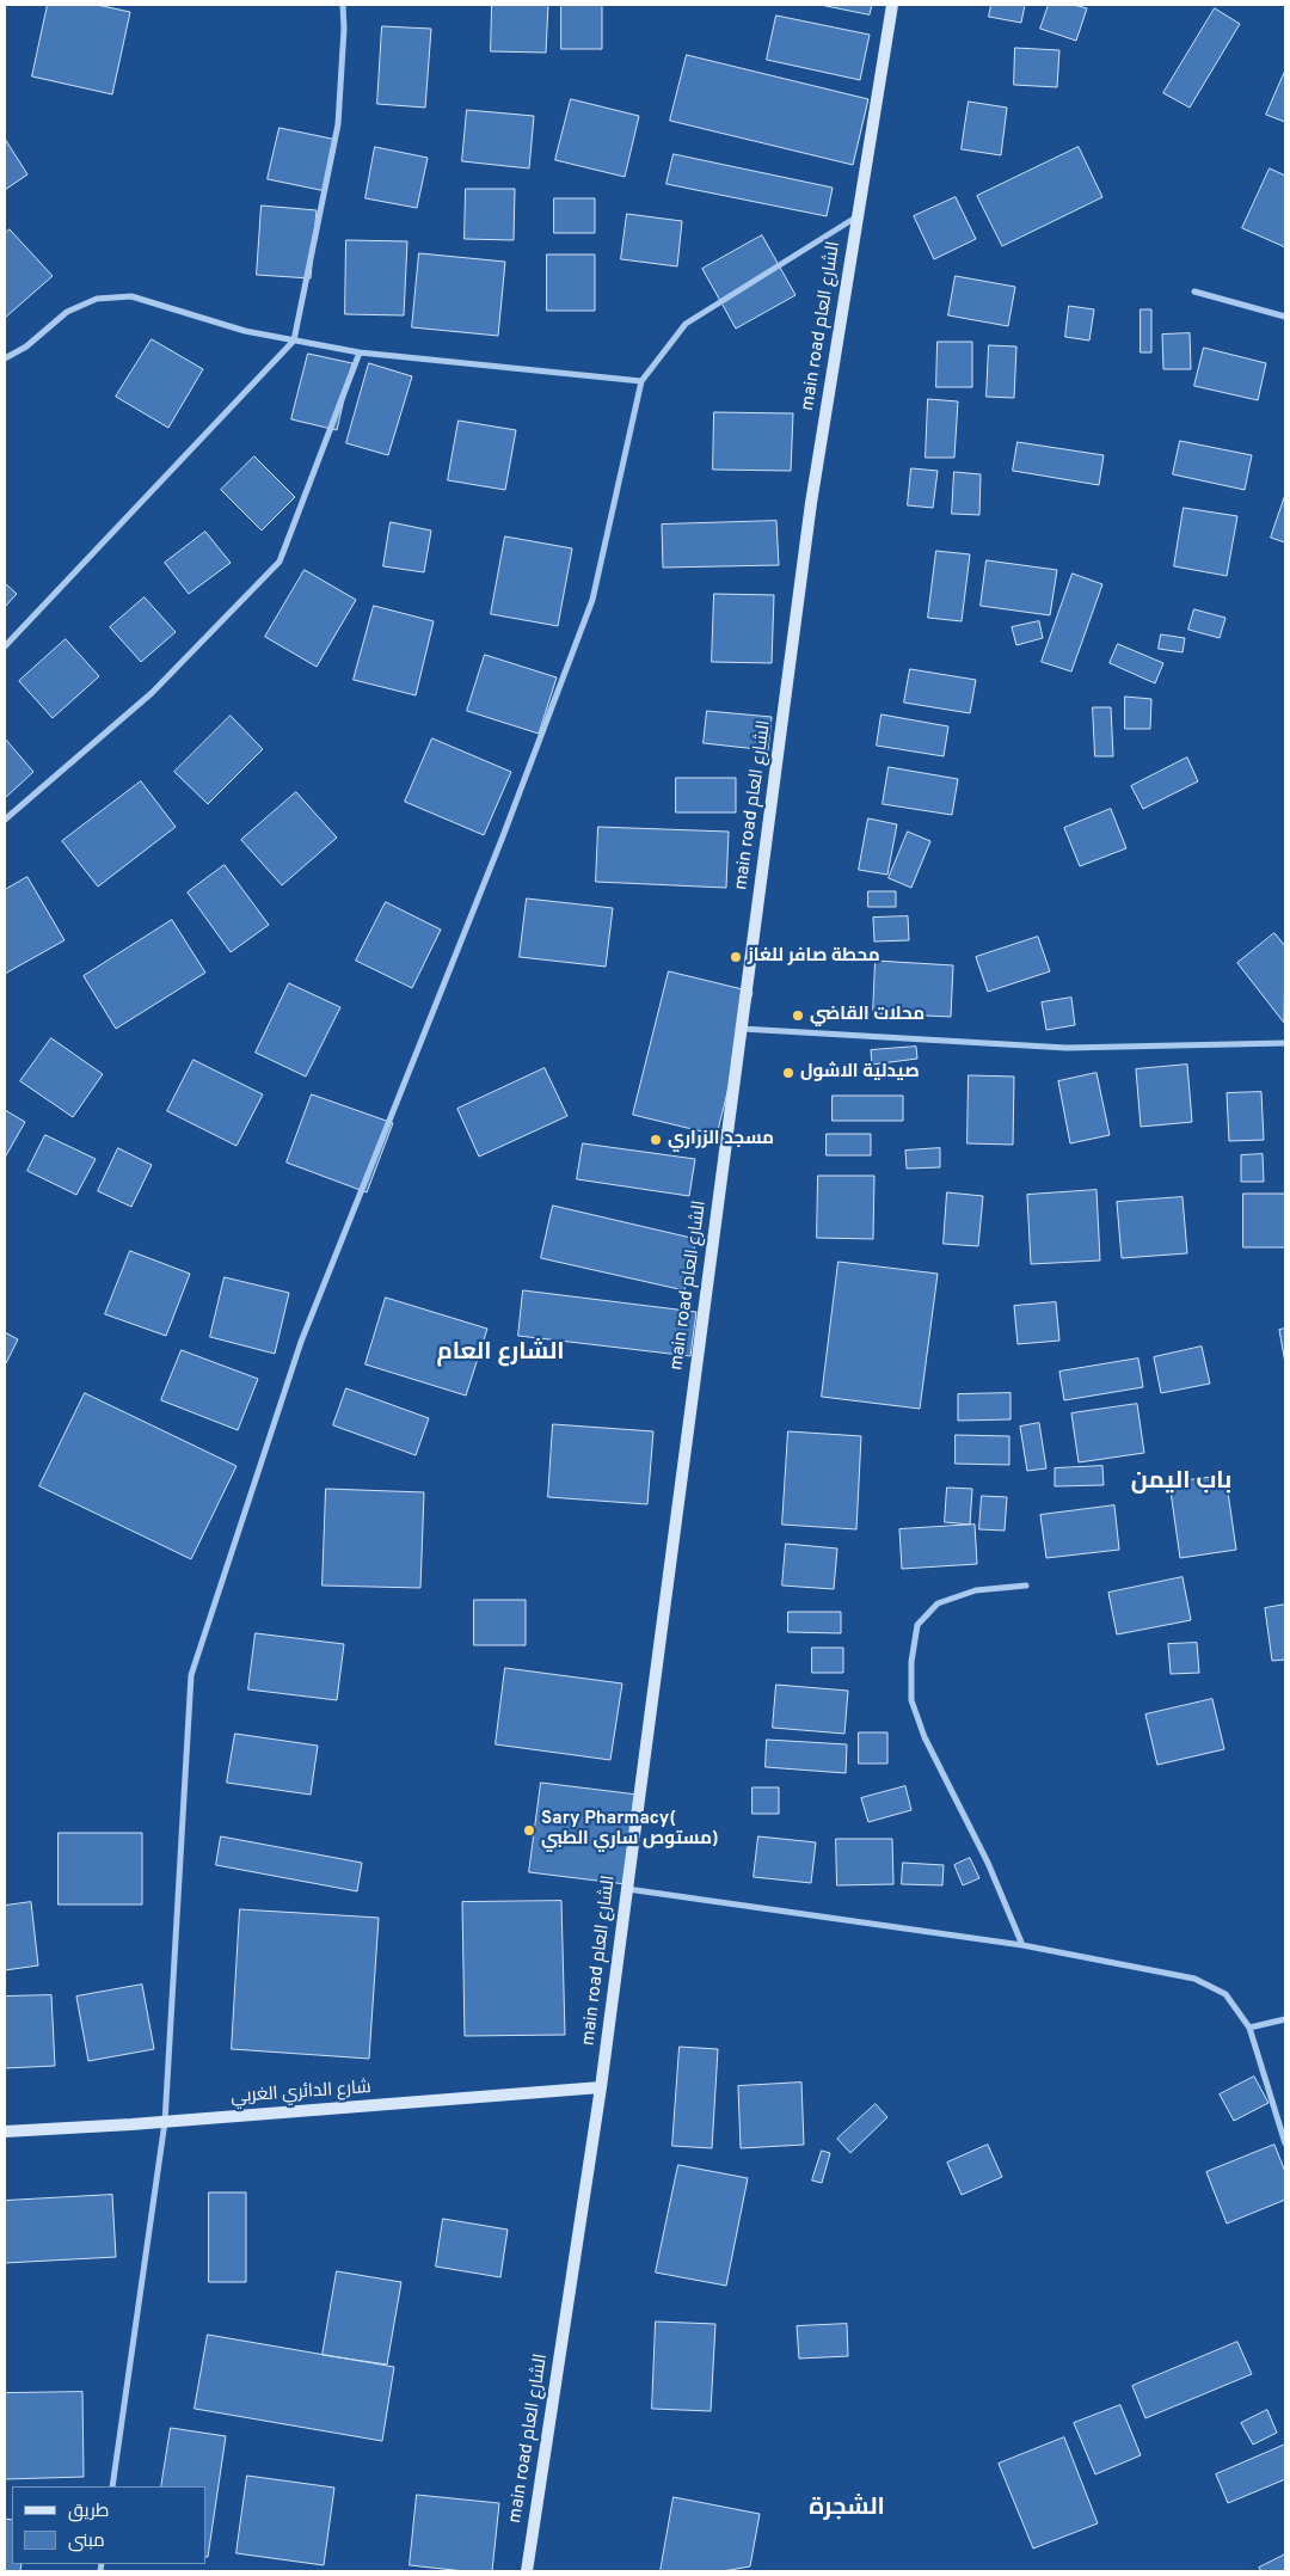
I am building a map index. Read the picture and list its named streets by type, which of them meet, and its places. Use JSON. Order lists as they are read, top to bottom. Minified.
{"streets":{"main road":["main road الشارع العام","شارع الدائري الغربي"]},"crossings":[["main road الشارع العام","شارع الدائري الغربي"]],"districts":["الشارع العام","باب اليمن","الشجرة"],"places":["محطة صافر للغاز","محلات القاضي","صيدلية الاشول","مسجد الزراري","Sary Pharmacy( مستوص ساري الطبي)"],"legend":["طريق","مبنى"]}
